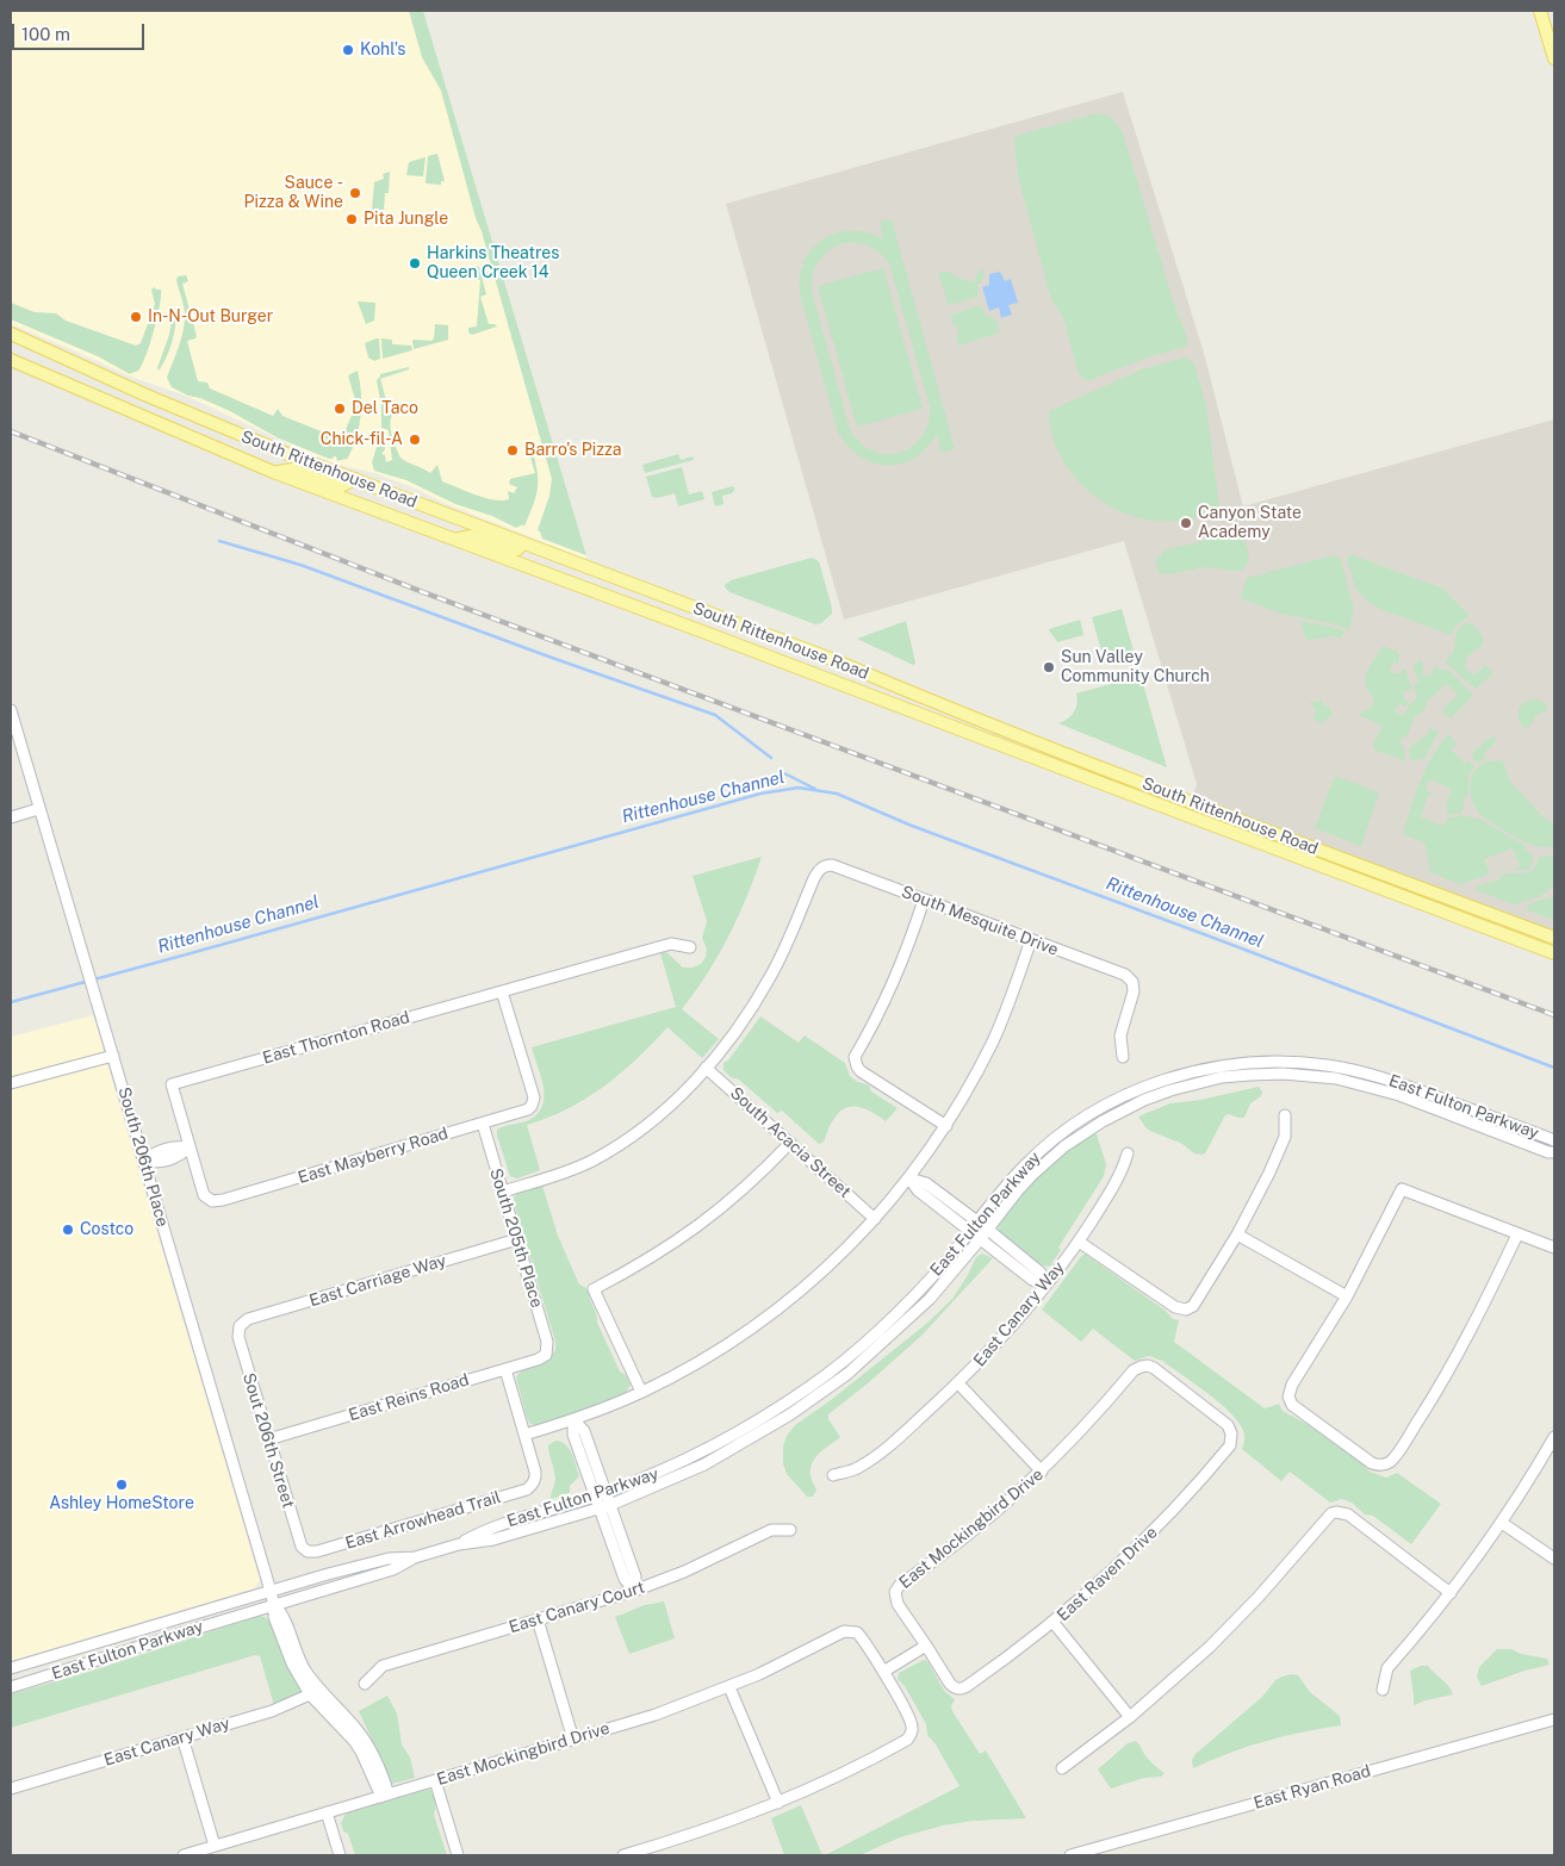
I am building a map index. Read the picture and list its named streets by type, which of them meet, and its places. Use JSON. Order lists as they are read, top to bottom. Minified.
{"streets":{"main road":["South Rittenhouse Road"],"street":["South Mesquite Drive","East Thornton Road","East Fulton Parkway","South Acacia Street","East Mayberry Road","South 206th Place","South 205th Place","East Carriage Way","East Canary Way","East Reins Road","Sout 206th Street","East Arrowhead Trail","East Mockingbird Drive","East Raven Drive","East Canary Court","East Ryan Road"]},"crossings":[["South Mesquite Drive","South Acacia Street"],["East Thornton Road","East Mayberry Road"],["East Fulton Parkway","South 206th Place"],["East Mayberry Road","South 205th Place"],["South 206th Place","East Canary Way"],["South 206th Place","East Mockingbird Drive"],["South 205th Place","East Carriage Way"],["South 205th Place","East Reins Road"],["East Carriage Way","Sout 206th Street"],["East Reins Road","Sout 206th Street"],["Sout 206th Street","East Arrowhead Trail"],["East Mockingbird Drive","East Raven Drive"]],"water":["Rittenhouse Channel"],"places":["Kohl's","Sauce - Pizza & Wine","Pita Jungle","Harkins Theatres Queen Creek 14","In-N-Out Burger","Del Taco","Chick-fil-A","Barro's Pizza","Canyon State Academy","Sun Valley Community Church","Costco","Ashley HomeStore"],"scale_bar":"100 m"}
